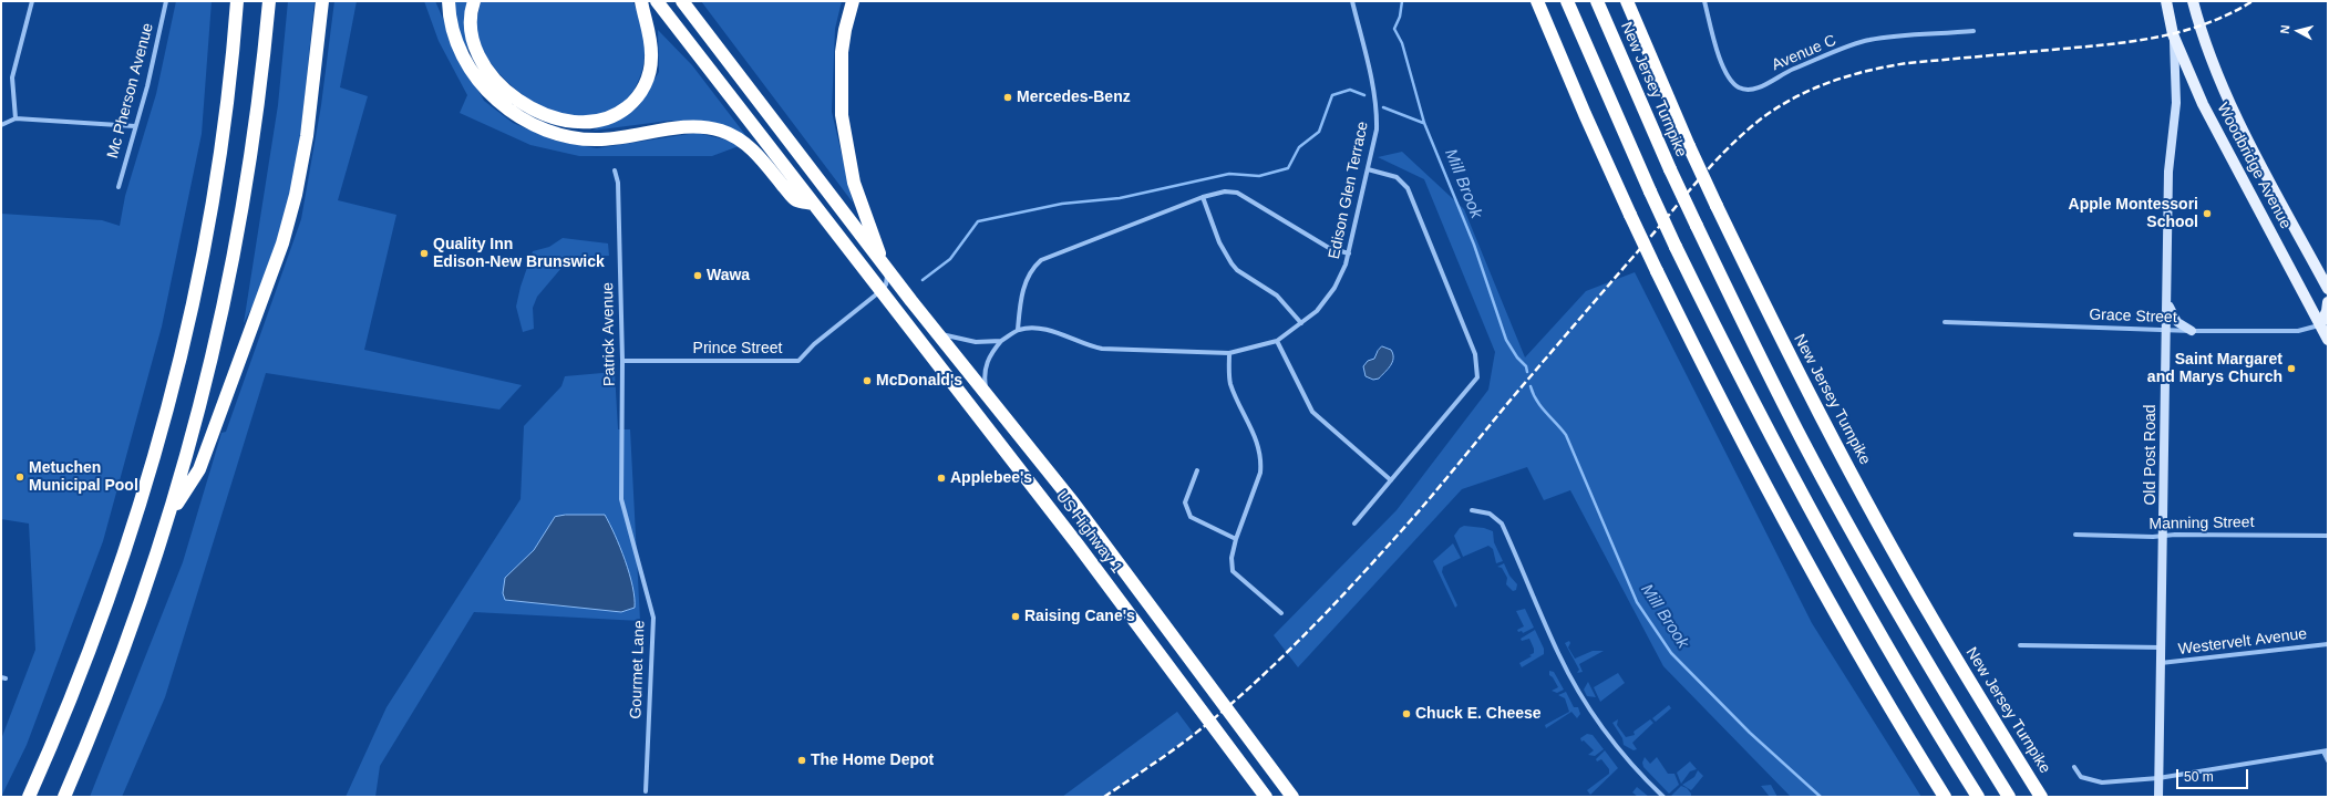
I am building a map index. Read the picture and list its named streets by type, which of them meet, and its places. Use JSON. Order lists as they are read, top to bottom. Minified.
{"streets":{"highway":["New Jersey Turnpike","US Highway 1"],"main road":["Woodbridge Avenue"],"street":["Avenue C","Mc Pherson Avenue","Edison Glen Terrace","Grace Street","Patrick Avenue","Prince Street","Old Post Road","Manning Street","Westervelt Avenue","Gourmet Lane"]},"crossings":[["Woodbridge Avenue","Grace Street"],["Woodbridge Avenue","Old Post Road"],["Grace Street","Old Post Road"],["Patrick Avenue","Prince Street"],["Patrick Avenue","Gourmet Lane"],["Prince Street","US Highway 1"],["Old Post Road","Manning Street"],["Old Post Road","Westervelt Avenue"]],"water":["Mill Brook"],"places":["Mercedes-Benz","Apple Montessori School","Quality Inn Edison-New Brunswick","Wawa","Saint Margaret and Marys Church","McDonald's","Metuchen Municipal Pool","Applebee's","Raising Cane's","Chuck E. Cheese","The Home Depot"],"scale_bar":"50 m","north":"left"}
